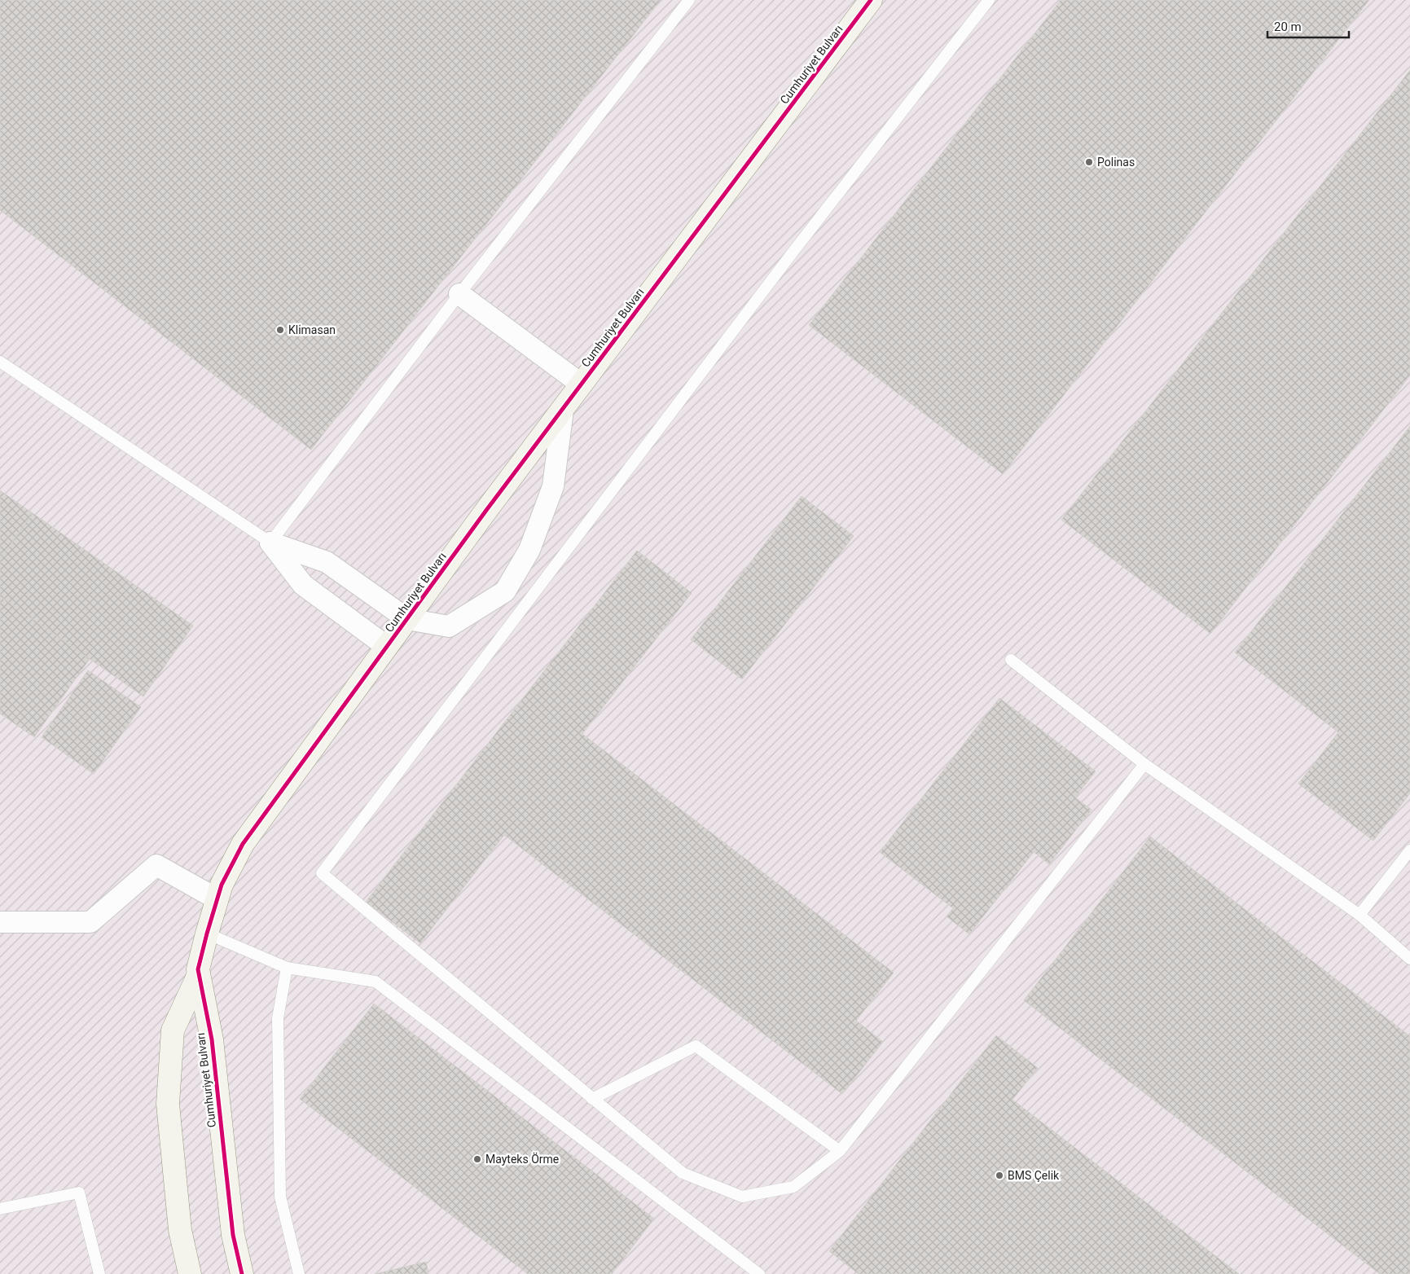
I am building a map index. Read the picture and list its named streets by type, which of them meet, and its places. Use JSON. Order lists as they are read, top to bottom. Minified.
{"streets":{"street":["Cumhuriyet Bulvarı"]},"places":["Polinas","Klimasan","Mayteks Örme","BMS Çelik"],"scale_bar":"20 m"}
